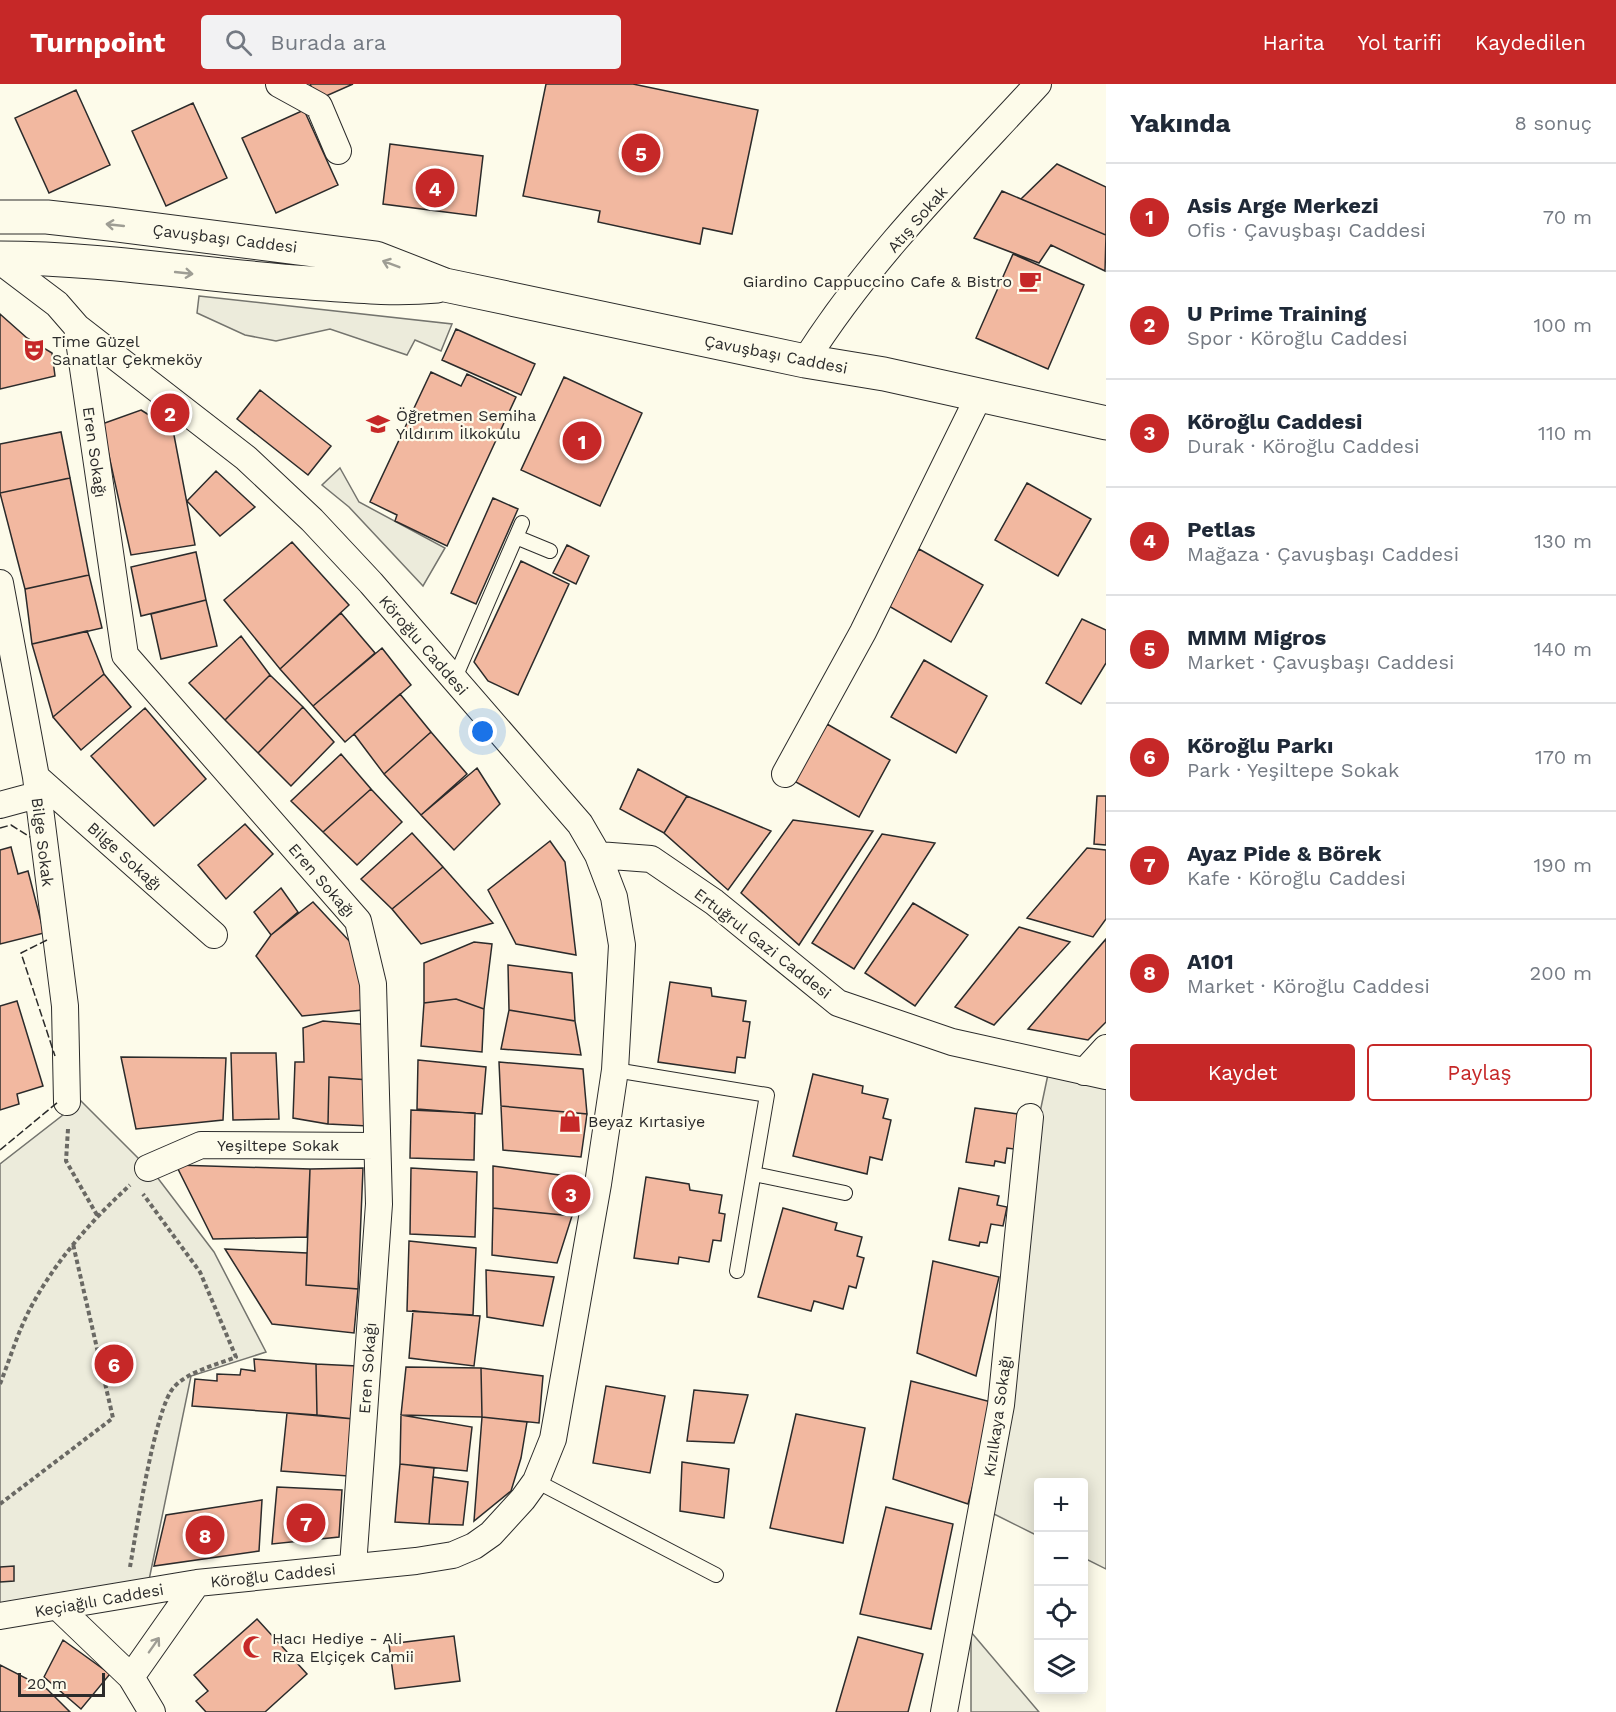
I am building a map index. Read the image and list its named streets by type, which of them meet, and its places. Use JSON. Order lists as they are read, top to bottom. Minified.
{"streets":{"main road":["Çavuşbaşı Caddesi"],"street":["Atış Sokak","Eren Sokağı","Köroğlu Caddesi","Bilge Sokak","Bilge Sokağı","Ertuğrul Gazi Caddesi","Yeşiltepe Sokak","Kızılkaya Sokağı","Keçiağılı Caddesi"]},"crossings":[["Atış Sokak","Çavuşbaşı Caddesi"],["Çavuşbaşı Caddesi","Köroğlu Caddesi"],["Eren Sokağı","Köroğlu Caddesi"],["Eren Sokağı","Yeşiltepe Sokak"],["Köroğlu Caddesi","Ertuğrul Gazi Caddesi"],["Köroğlu Caddesi","Keçiağılı Caddesi"],["Bilge Sokak","Bilge Sokağı"]],"places":{"cafe":["Giardino Cappuccino Cafe & Bistro"],"theatre":["Time Güzel Sanatlar Çekmeköy"],"school or university":["Öğretmen Semiha Yıldırım İlkokulu"],"shop":["Beyaz Kırtasiye"],"mosque":["Hacı Hediye - Ali Rıza Elçiçek Camii"]},"scale_bar":"20 m","page":{"header":"Turnpoint","search":"Burada ara","nav":["Harita","Yol tarifi","Kaydedilen"],"heading":["Yakında","8 sonuç"],"pins":["5","4","2","1","3","6","7","8"],"list":[{"mark":"1","name":"Asis Arge Merkezi","note":"Ofis · Çavuşbaşı Caddesi","value":"70 m"},{"mark":"2","name":"U Prime Training","note":"Spor · Köroğlu Caddesi","value":"100 m"},{"mark":"3","name":"Köroğlu Caddesi","note":"Durak · Köroğlu Caddesi","value":"110 m"},{"mark":"4","name":"Petlas","note":"Mağaza · Çavuşbaşı Caddesi","value":"130 m"},{"mark":"5","name":"MMM Migros","note":"Market · Çavuşbaşı Caddesi","value":"140 m"},{"mark":"6","name":"Köroğlu Parkı","note":"Park · Yeşiltepe Sokak","value":"170 m"},{"mark":"7","name":"Ayaz Pide & Börek","note":"Kafe · Köroğlu Caddesi","value":"190 m"},{"mark":"8","name":"A101","note":"Market · Köroğlu Caddesi","value":"200 m"}],"buttons":["Kaydet","Paylaş"],"map_buttons":["+","−"],"scale":"20 m"}}
